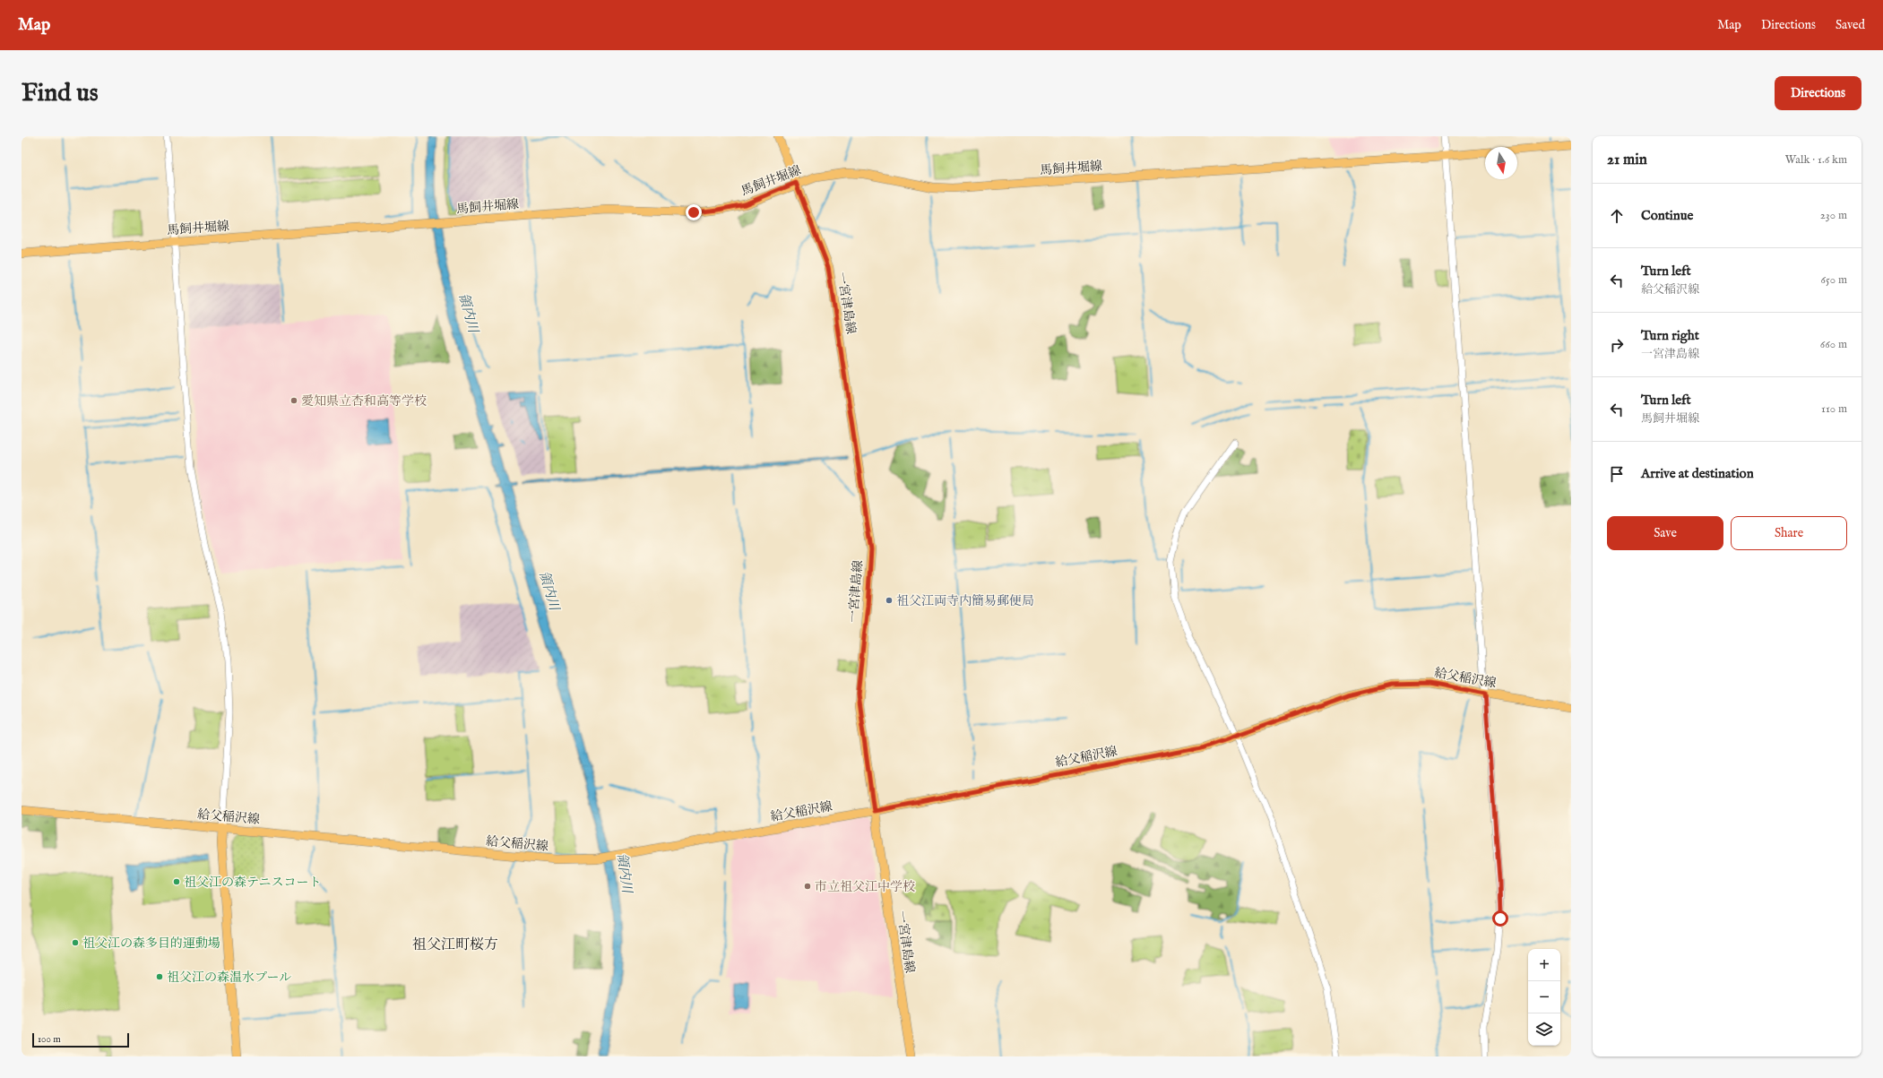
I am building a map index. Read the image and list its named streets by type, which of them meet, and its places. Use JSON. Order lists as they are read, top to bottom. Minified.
{"streets":{"main road":["馬飼井堀線","一宮津島線","給父稲沢線"]},"crossings":[["馬飼井堀線","一宮津島線"],["一宮津島線","給父稲沢線"]],"districts":["祖父江町桜方"],"water":["領内川"],"places":["愛知県立杏和高等学校","祖父江両寺内簡易郵便局","祖父江の森テニスコート","市立祖父江中学校","祖父江の森多目的運動場","祖父江の森温水プール"],"scale_bar":"100 m","north":"bottom","page":{"header":"Map","nav":["Map","Directions","Saved"],"buttons":["Directions",["Save","Share"]],"title":"Find us","heading":["21 min","Walk · 1.6 km"],"list":[["Continue","230 m"],["Turn left","給父稲沢線","650 m"],["Turn right","一宮津島線","660 m"],["Turn left","馬飼井堀線","110 m"],"Arrive at destination"],"map_buttons":["+","−"],"scale":"100 m"}}
